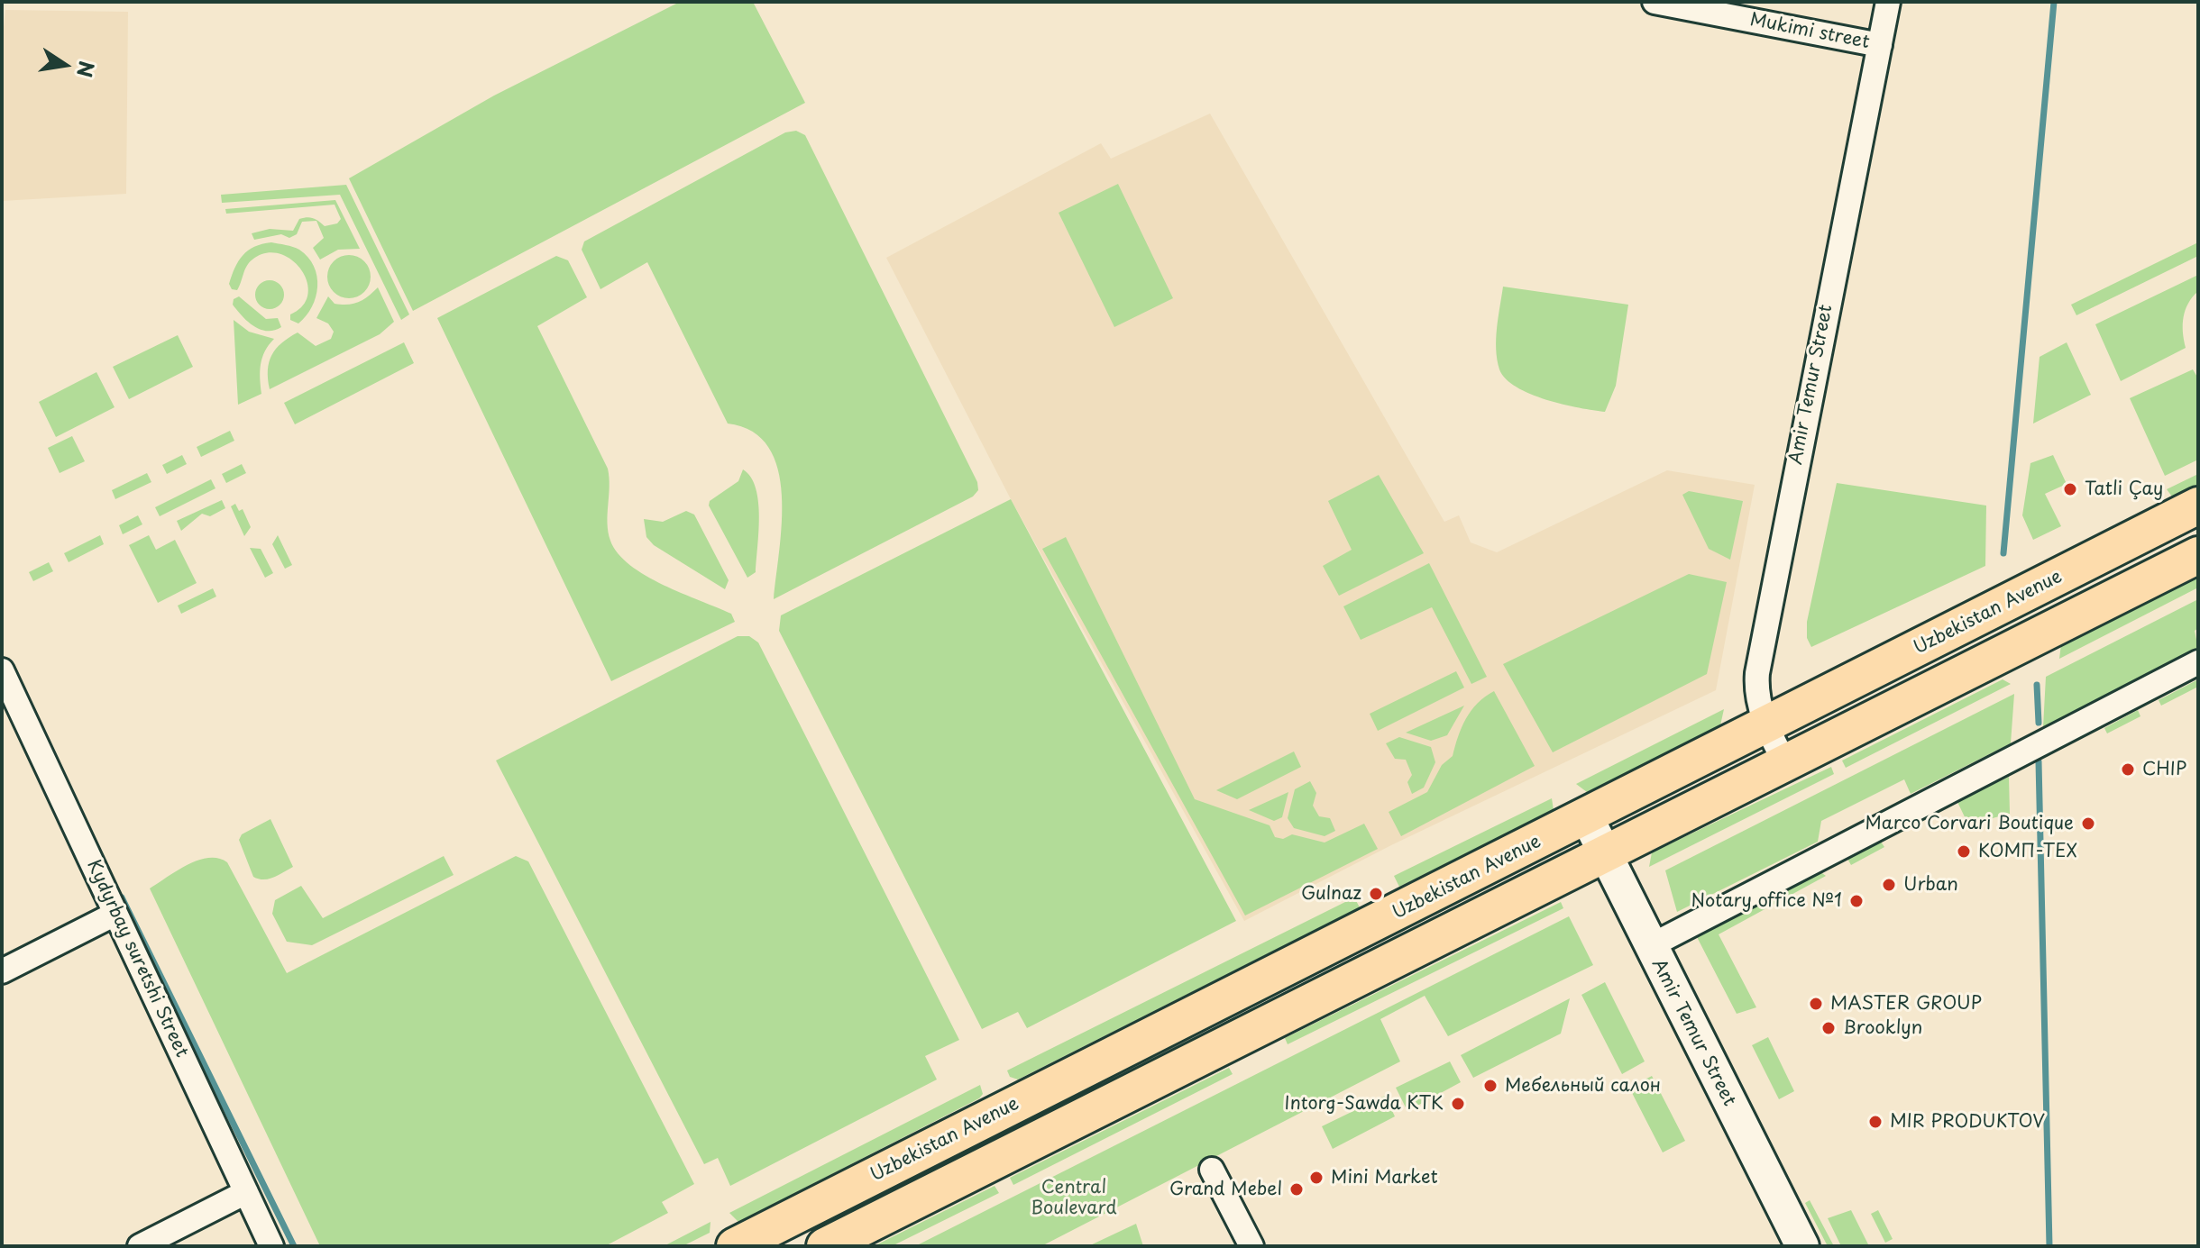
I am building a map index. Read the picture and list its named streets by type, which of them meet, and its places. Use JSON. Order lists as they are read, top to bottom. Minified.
{"streets":{"main road":["Amir Temur Street","Uzbekistan Avenue"],"street":["Mukimi street","Kydyrbay suretshi Street"]},"crossings":[["Mukimi street","Amir Temur Street"],["Amir Temur Street","Uzbekistan Avenue"]],"parks":["Central Boulevard"],"places":["Tatli Çay","CHIP","Marco Corvari Boutique","КОМП-ТЕХ","Urban","Gulnaz","Notary office №1","MASTER GROUP","Brooklyn","Мебельный салон","Intorg-Sawda KTK","MIR PRODUKTOV","Mini Market","Grand Mebel"],"north":"right"}
